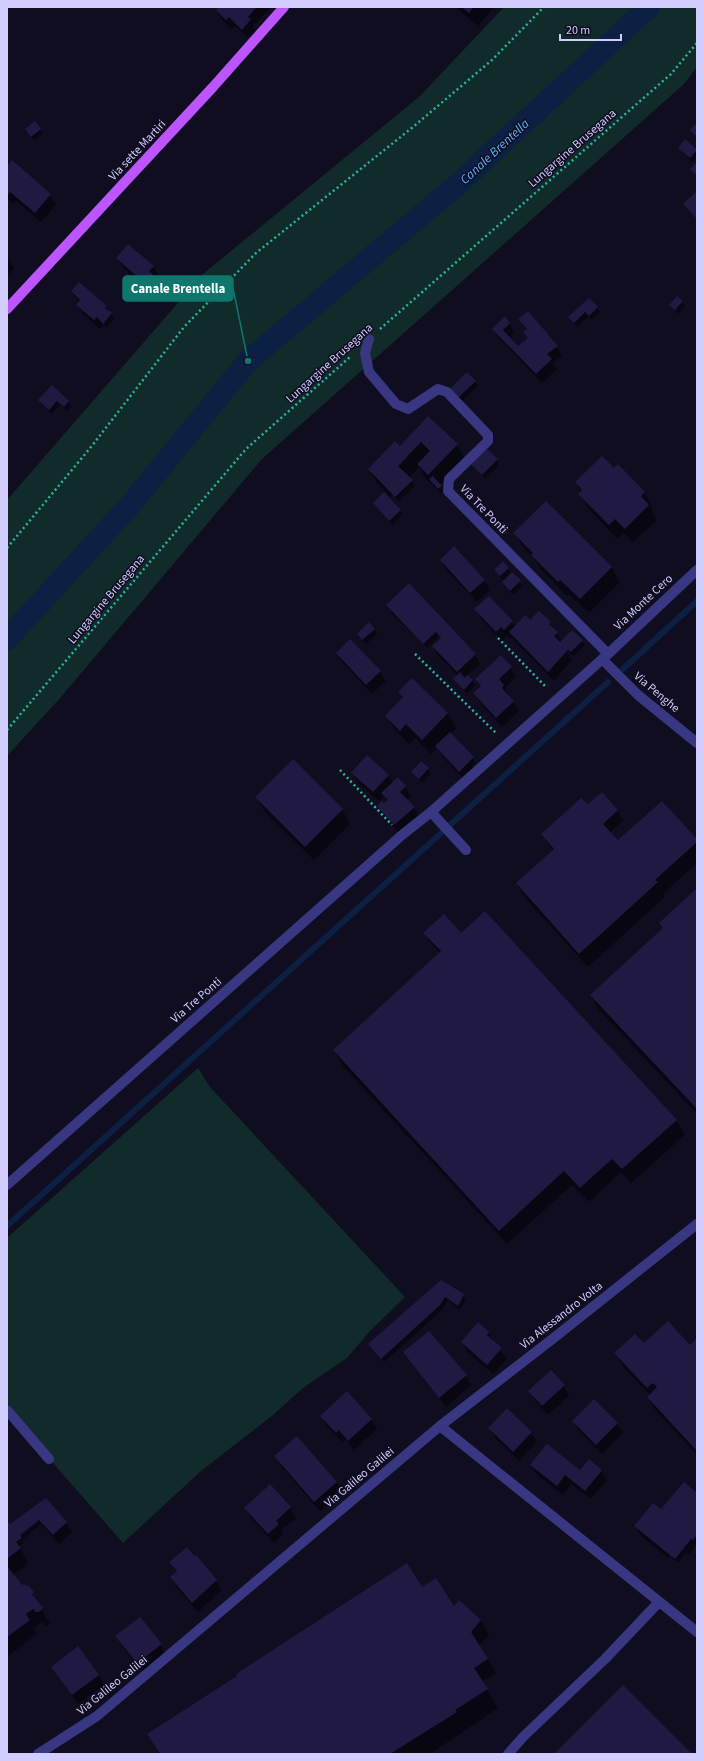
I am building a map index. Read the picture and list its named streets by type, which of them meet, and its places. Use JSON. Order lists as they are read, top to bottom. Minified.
{"streets":{"main road":["Via sette Martiri"],"street":["Via Tre Ponti","Via Monte Cero","Via Penghe","Via Alessandro Volta","Via Galileo Galilei"],"path":["Lungargine Brusegana"]},"crossings":[["Lungargine Brusegana","Via Tre Ponti"],["Via Tre Ponti","Via Monte Cero"],["Via Tre Ponti","Via Penghe"],["Via Monte Cero","Via Penghe"],["Via Alessandro Volta","Via Galileo Galilei"]],"water":["Canale Brentella"],"places":["Canale Brentella"],"scale_bar":"20 m"}
